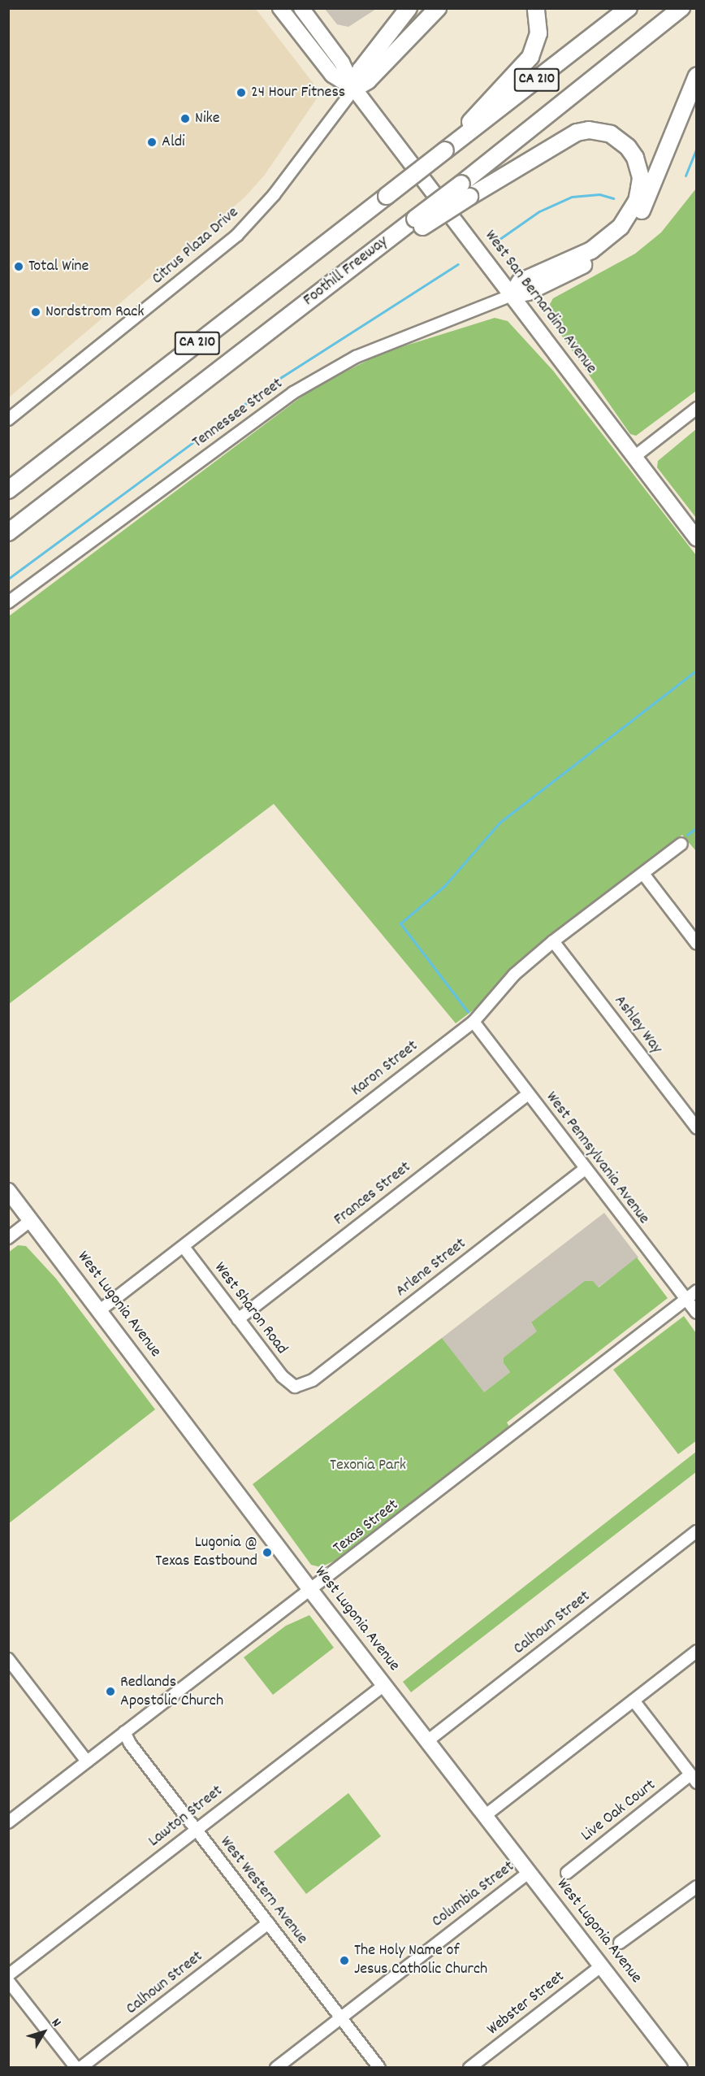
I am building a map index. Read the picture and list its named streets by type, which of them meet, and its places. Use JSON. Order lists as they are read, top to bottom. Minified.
{"streets":{"highway":["CA 210","Foothill Freeway"],"main road":["West San Bernardino Avenue","West Lugonia Avenue"],"street":["Citrus Plaza Drive","Tennessee Street","Ashley Way","Karon Street","West Pennsylvania Avenue","Frances Street","Arlene Street","West Sharon Road","Texas Street","Calhoun Street","Live Oak Court","Lawton Street","West Western Avenue","Columbia Street","Webster Street"]},"crossings":[["Citrus Plaza Drive","West San Bernardino Avenue"],["West San Bernardino Avenue","Tennessee Street"],["Ashley Way","Karon Street"],["Karon Street","West Pennsylvania Avenue"],["Karon Street","West Lugonia Avenue"],["Karon Street","West Sharon Road"],["West Pennsylvania Avenue","Frances Street"],["West Pennsylvania Avenue","Arlene Street"],["West Pennsylvania Avenue","Texas Street"],["Frances Street","West Sharon Road"],["Arlene Street","West Sharon Road"],["West Lugonia Avenue","Texas Street"],["West Lugonia Avenue","Calhoun Street"],["West Lugonia Avenue","Lawton Street"],["West Lugonia Avenue","Columbia Street"],["West Lugonia Avenue","Webster Street"],["Texas Street","West Western Avenue"],["Calhoun Street","West Western Avenue"],["Lawton Street","West Western Avenue"],["West Western Avenue","Columbia Street"]],"parks":["Texonia Park"],"places":["24 Hour Fitness","Nike","Aldi","Total Wine","Nordstrom Rack","Lugonia @ Texas Eastbound","Redlands Apostolic Church","The Holy Name of Jesus Catholic Church"],"north":"top right"}
